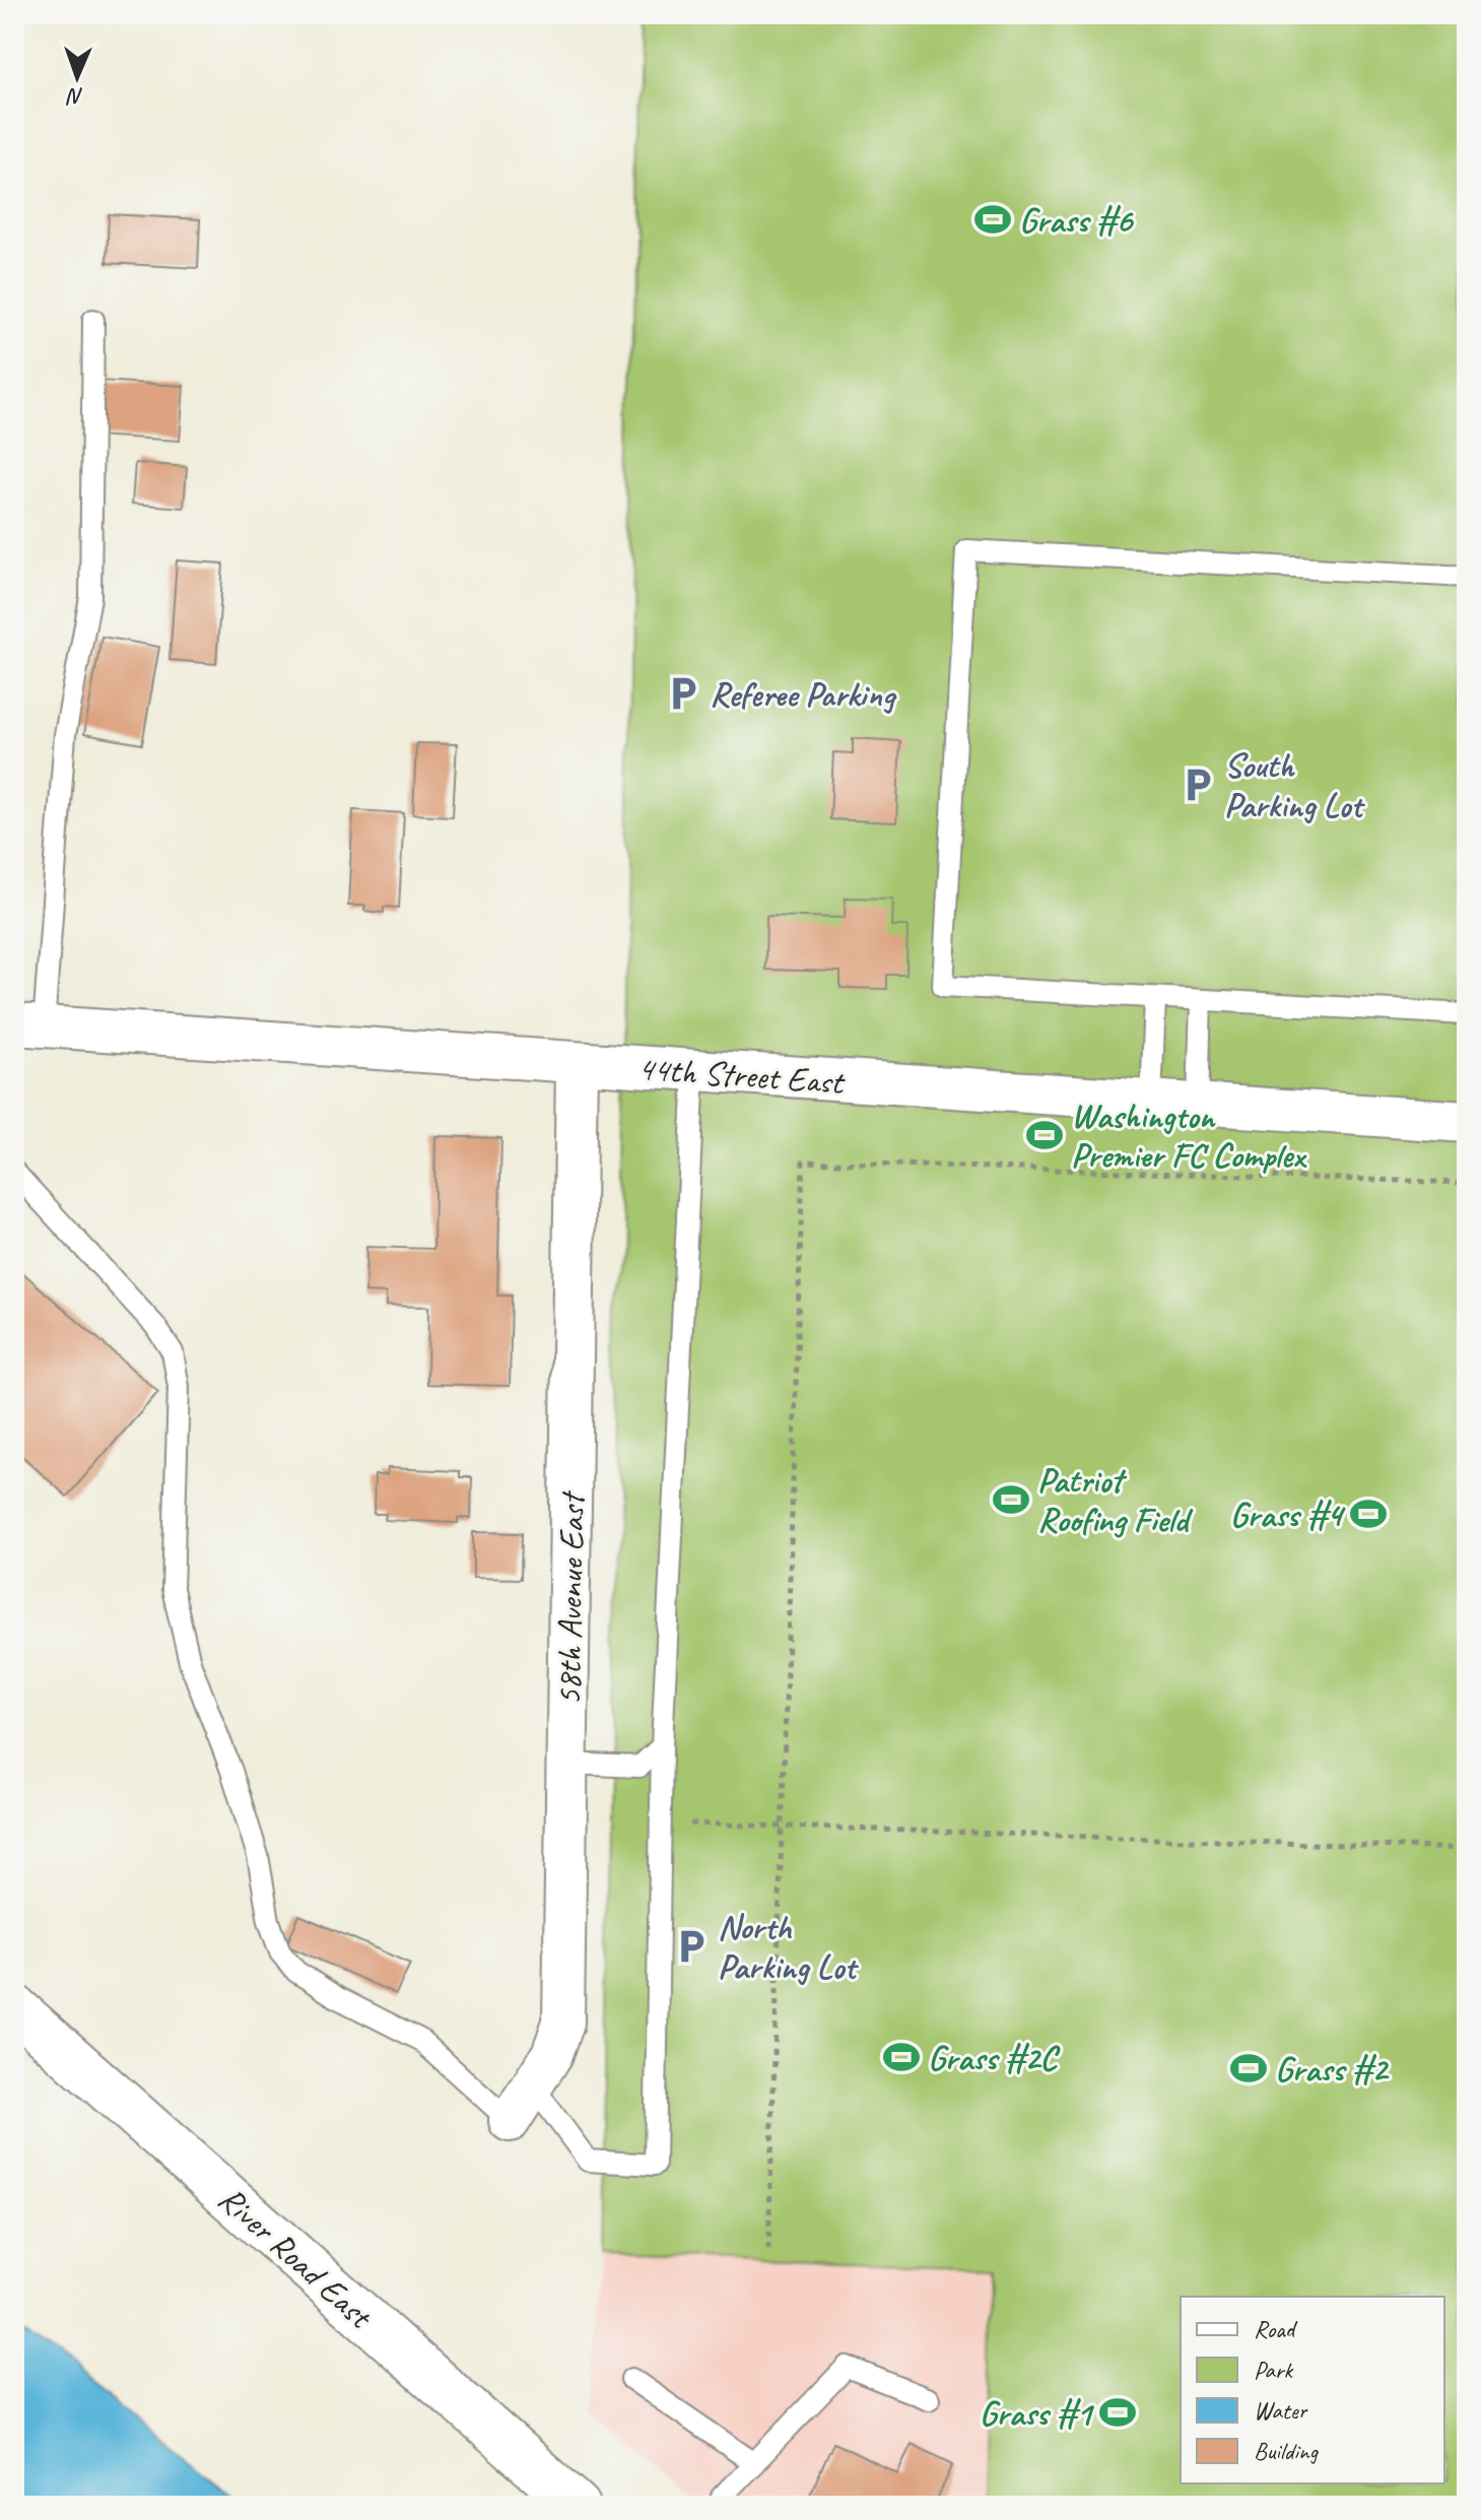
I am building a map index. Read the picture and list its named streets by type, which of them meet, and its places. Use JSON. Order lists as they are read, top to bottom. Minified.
{"streets":{"main road":["River Road East"],"street":["44th Street East","58th Avenue East"]},"crossings":[["44th Street East","58th Avenue East"]],"places":{"sports":["Grass #6","Washington Premier FC Complex","Patriot Roofing Field","Grass #4","Grass #2C","Grass #2","Grass #1"],"parking":["Referee Parking","South Parking Lot","North Parking Lot"]},"legend":["Road","Park","Water","Building"],"north":"bottom"}
